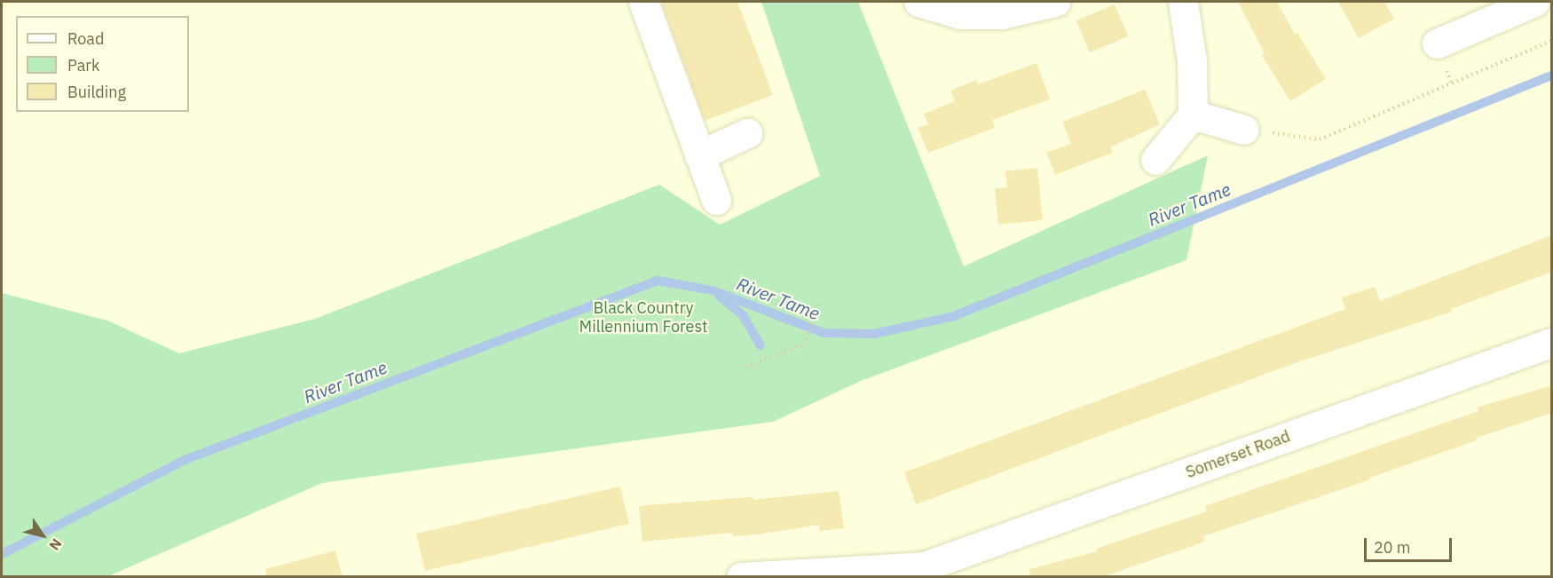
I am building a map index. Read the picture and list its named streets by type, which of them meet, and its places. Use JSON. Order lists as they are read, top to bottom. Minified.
{"streets":{"street":["Somerset Road"]},"water":["River Tame"],"parks":["Black Country Millennium Forest"],"legend":["Road","Park","Building"],"scale_bar":"20 m","north":"bottom right"}
